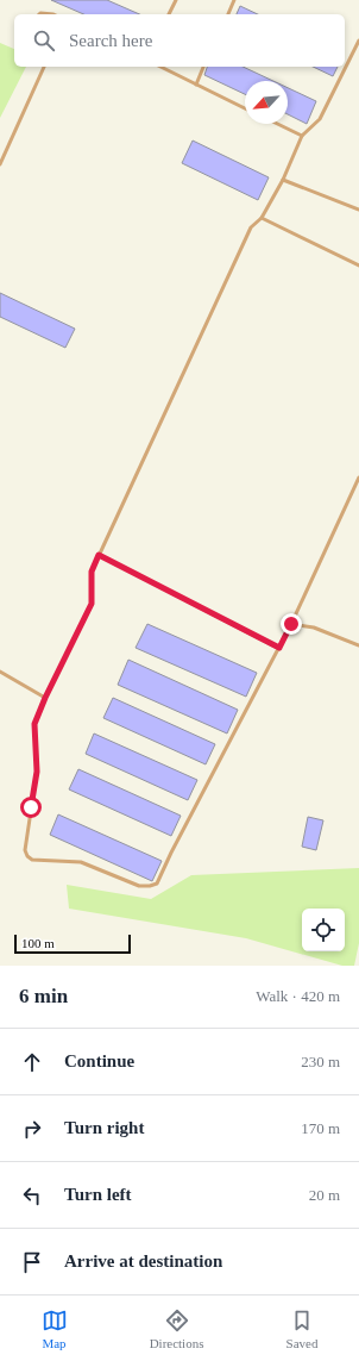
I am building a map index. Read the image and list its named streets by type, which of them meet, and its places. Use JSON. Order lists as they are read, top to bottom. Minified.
{"scale_bar":"100 m","north":"bottom left","page":{"search":"Search here","scale":"100 m","heading":["6 min","Walk · 420 m"],"list":[["Continue","230 m"],["Turn right","170 m"],["Turn left","20 m"],"Arrive at destination"],"nav":["Map","Directions","Saved"]}}
